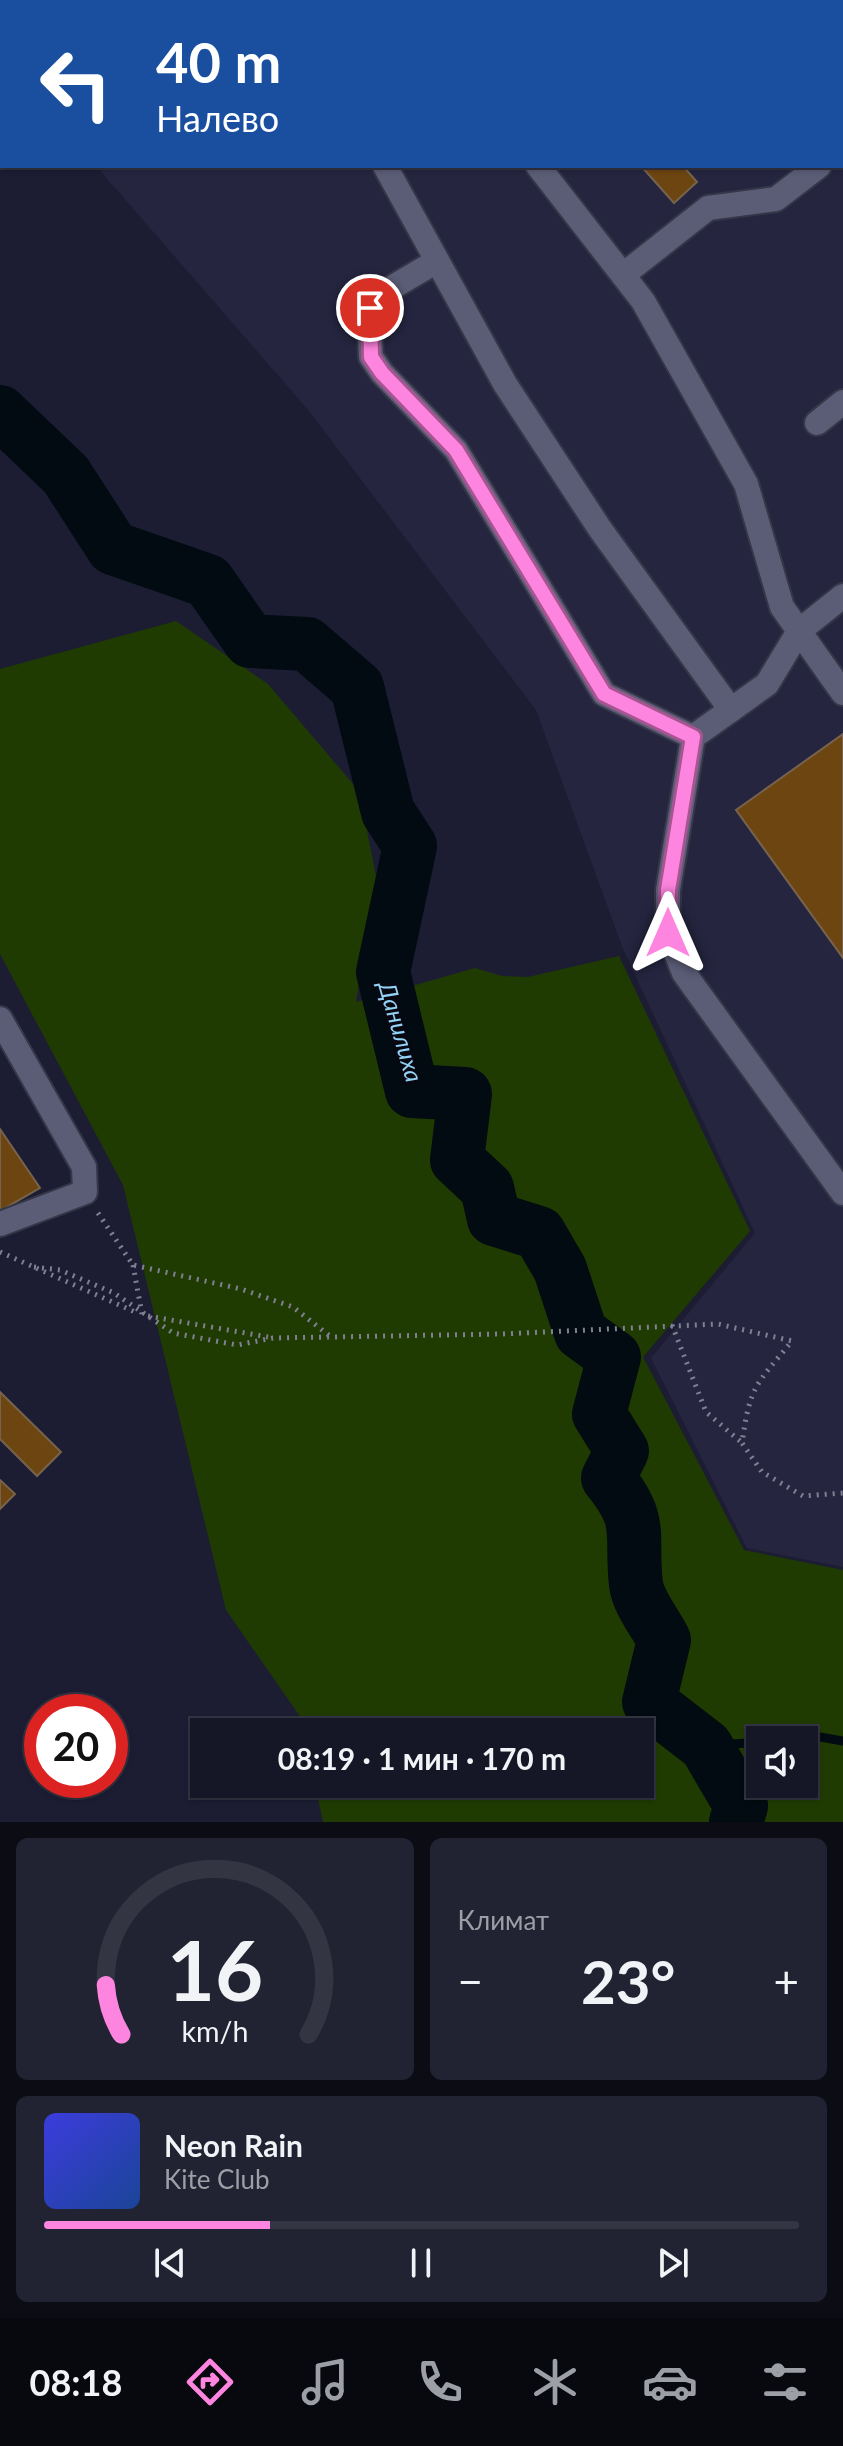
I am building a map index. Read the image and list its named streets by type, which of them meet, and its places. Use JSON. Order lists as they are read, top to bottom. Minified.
{"water":["Данилиха"],"page":{"turn":["40 m","Налево"],"limit":"20","trip":"08:19 · 1 мин · 170 m","tile":"Климат","heat":["−","23°","+"],"song":["Neon Rain","Kite Club"],"tabs":"08:18","gauge":["16","km/h"]}}
